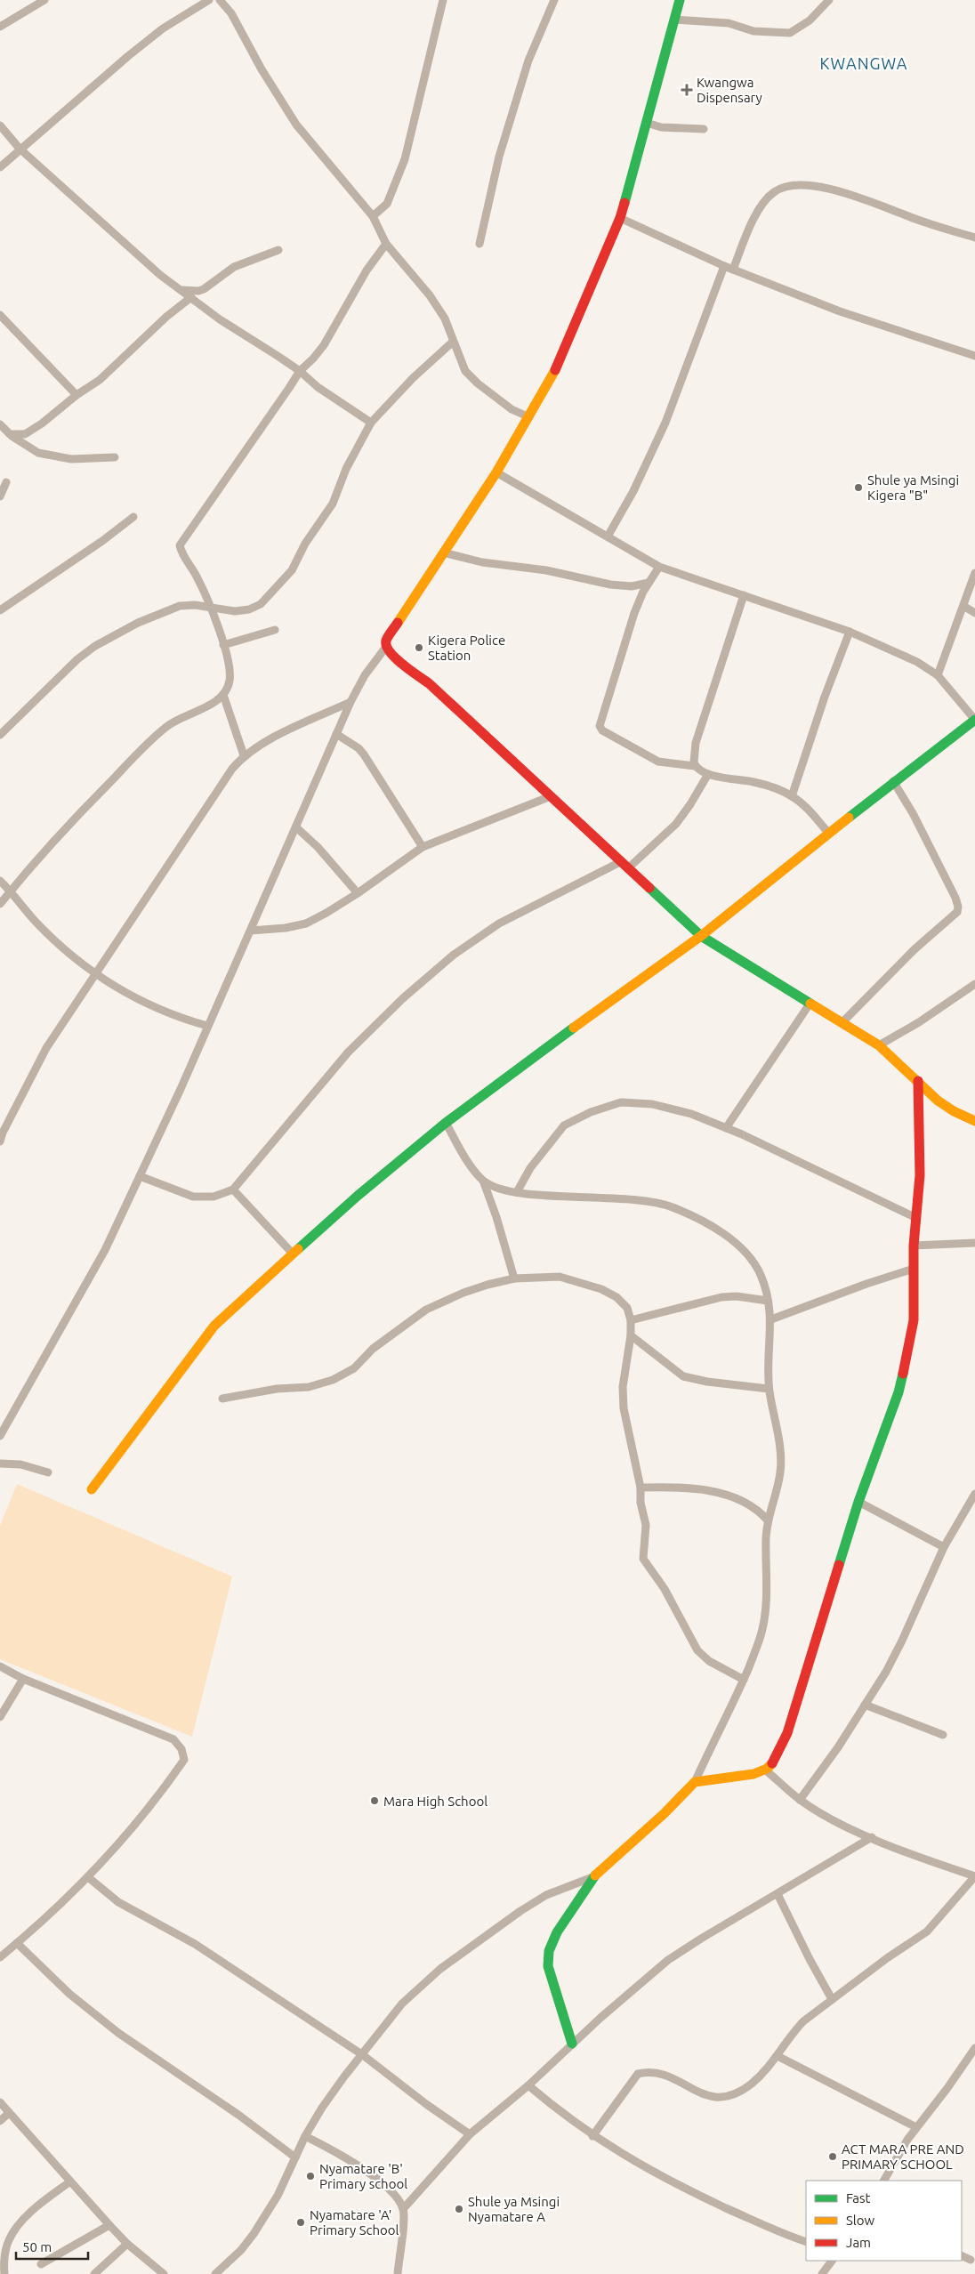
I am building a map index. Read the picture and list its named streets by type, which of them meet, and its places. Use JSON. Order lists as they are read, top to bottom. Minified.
{"districts":["KWANGWA"],"places":{"health":["Kwangwa Dispensary"],"other":["Shule ya Msingi Kigera \"B\"","Kigera Police Station","Mara High School","ACT MARA PRE AND PRIMARY SCHOOL","Nyamatare 'B' Primary school","Shule ya Msingi Nyamatare A","Nyamatare 'A' Primary School"]},"legend":["Fast","Slow","Jam"],"scale_bar":"50 m"}
